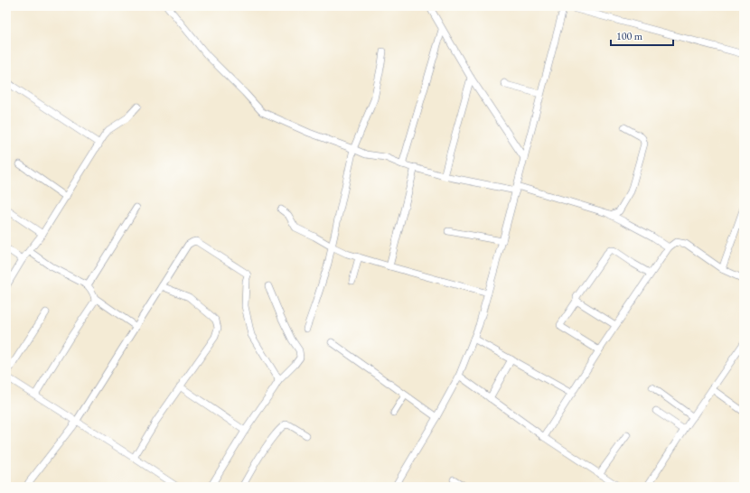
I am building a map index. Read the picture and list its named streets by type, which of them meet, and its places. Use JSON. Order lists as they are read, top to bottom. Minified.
{"scale_bar":"100 m"}
